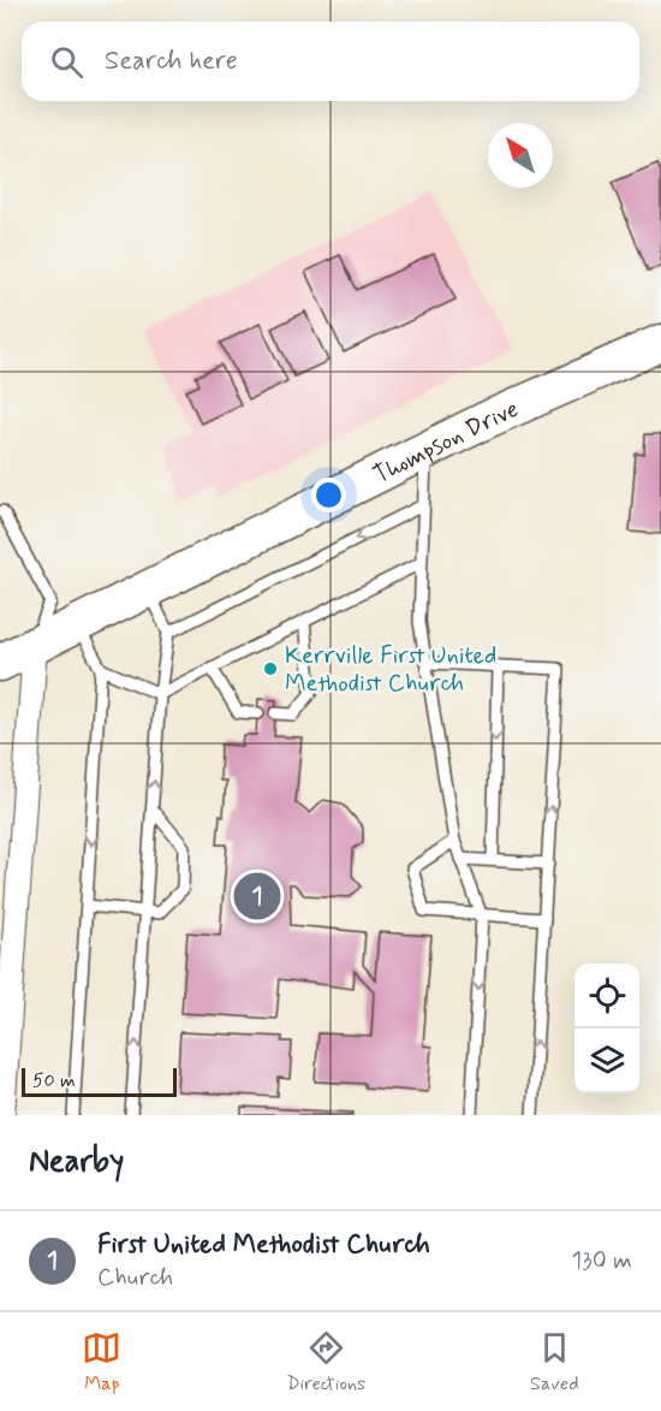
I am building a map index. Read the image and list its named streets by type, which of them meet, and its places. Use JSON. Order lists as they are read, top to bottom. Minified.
{"streets":{"main road":["Thompson Drive"]},"places":["Kerrville First United Methodist Church"],"scale_bar":"50 m","north":"top left","page":{"search":"Search here","pins":"1","scale":"50 m","heading":"Nearby","list":[{"mark":"1","name":"First United Methodist Church","note":"Church","value":"130 m"}],"nav":["Map","Directions","Saved"]}}
